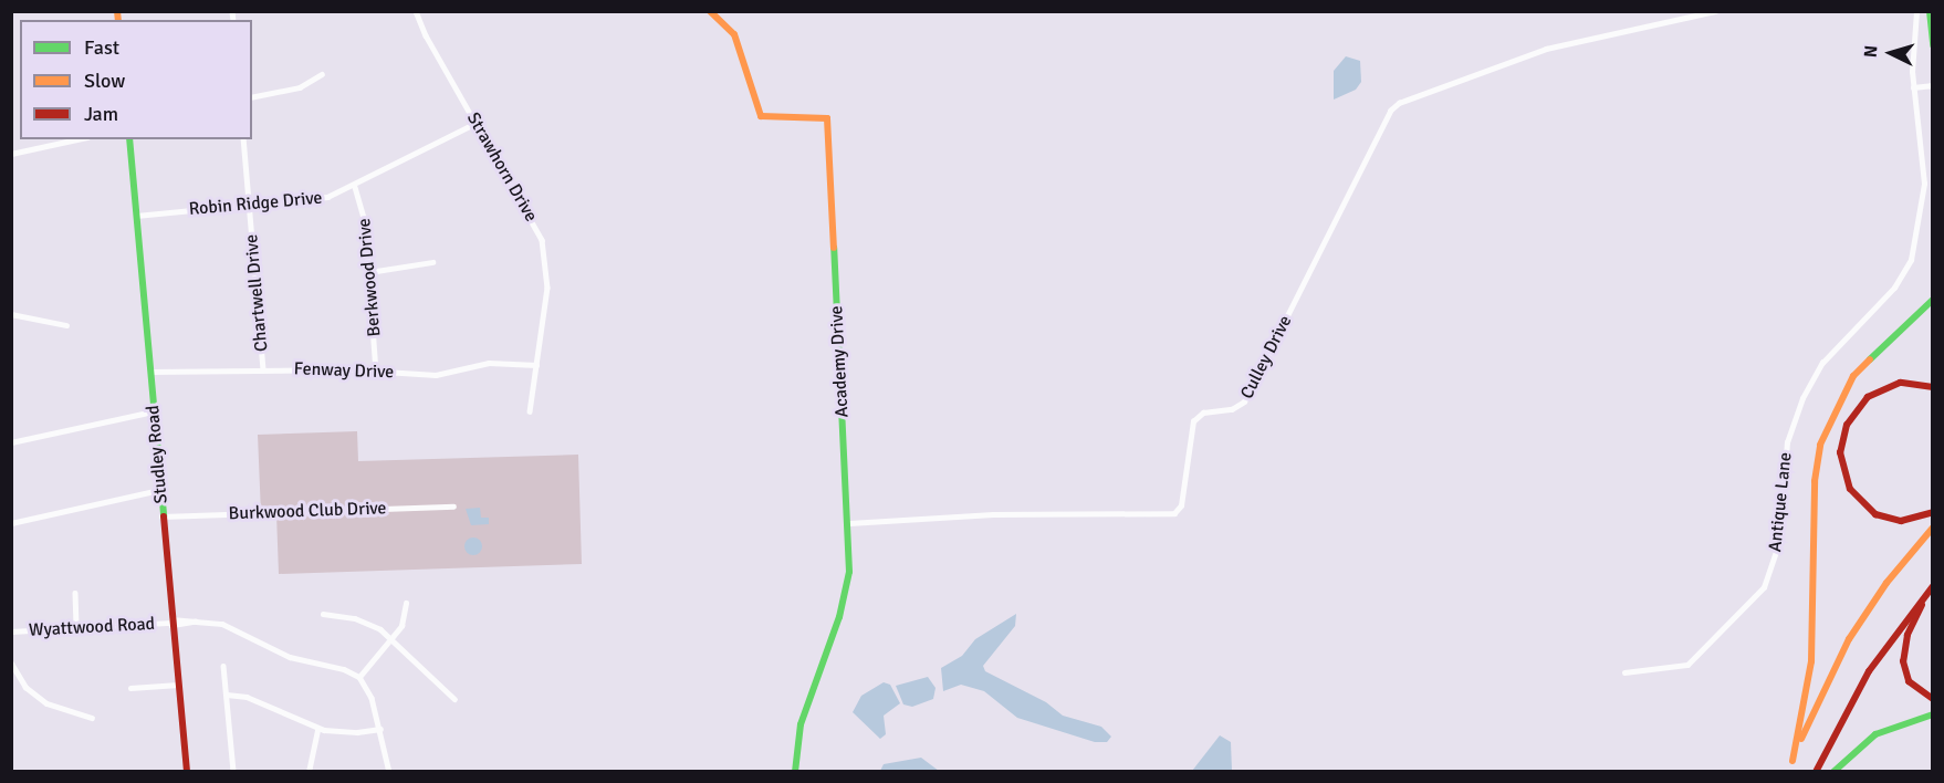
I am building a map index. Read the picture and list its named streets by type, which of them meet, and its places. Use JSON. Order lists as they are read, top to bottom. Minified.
{"streets":{"main road":["Academy Drive","Studley Road"],"street":["Strawhorn Drive","Robin Ridge Drive","Berkwood Drive","Chartwell Drive","Culley Drive","Fenway Drive","Antique Lane","Burkwood Club Drive","Wyattwood Road"]},"crossings":[["Strawhorn Drive","Robin Ridge Drive"],["Strawhorn Drive","Fenway Drive"],["Robin Ridge Drive","Berkwood Drive"],["Robin Ridge Drive","Chartwell Drive"],["Robin Ridge Drive","Studley Road"],["Berkwood Drive","Fenway Drive"],["Chartwell Drive","Fenway Drive"],["Culley Drive","Academy Drive"],["Fenway Drive","Studley Road"],["Studley Road","Burkwood Club Drive"],["Studley Road","Wyattwood Road"]],"legend":["Fast","Slow","Jam"],"north":"left"}
